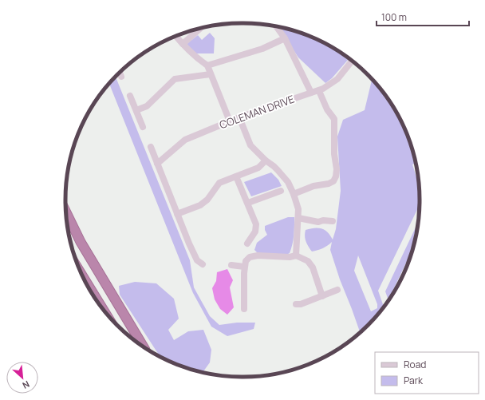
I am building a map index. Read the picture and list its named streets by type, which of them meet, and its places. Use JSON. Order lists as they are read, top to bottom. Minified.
{"streets":{"street":["COLEMAN DRIVE"]},"legend":["Road","Park"],"scale_bar":"100 m","north":"bottom right"}
